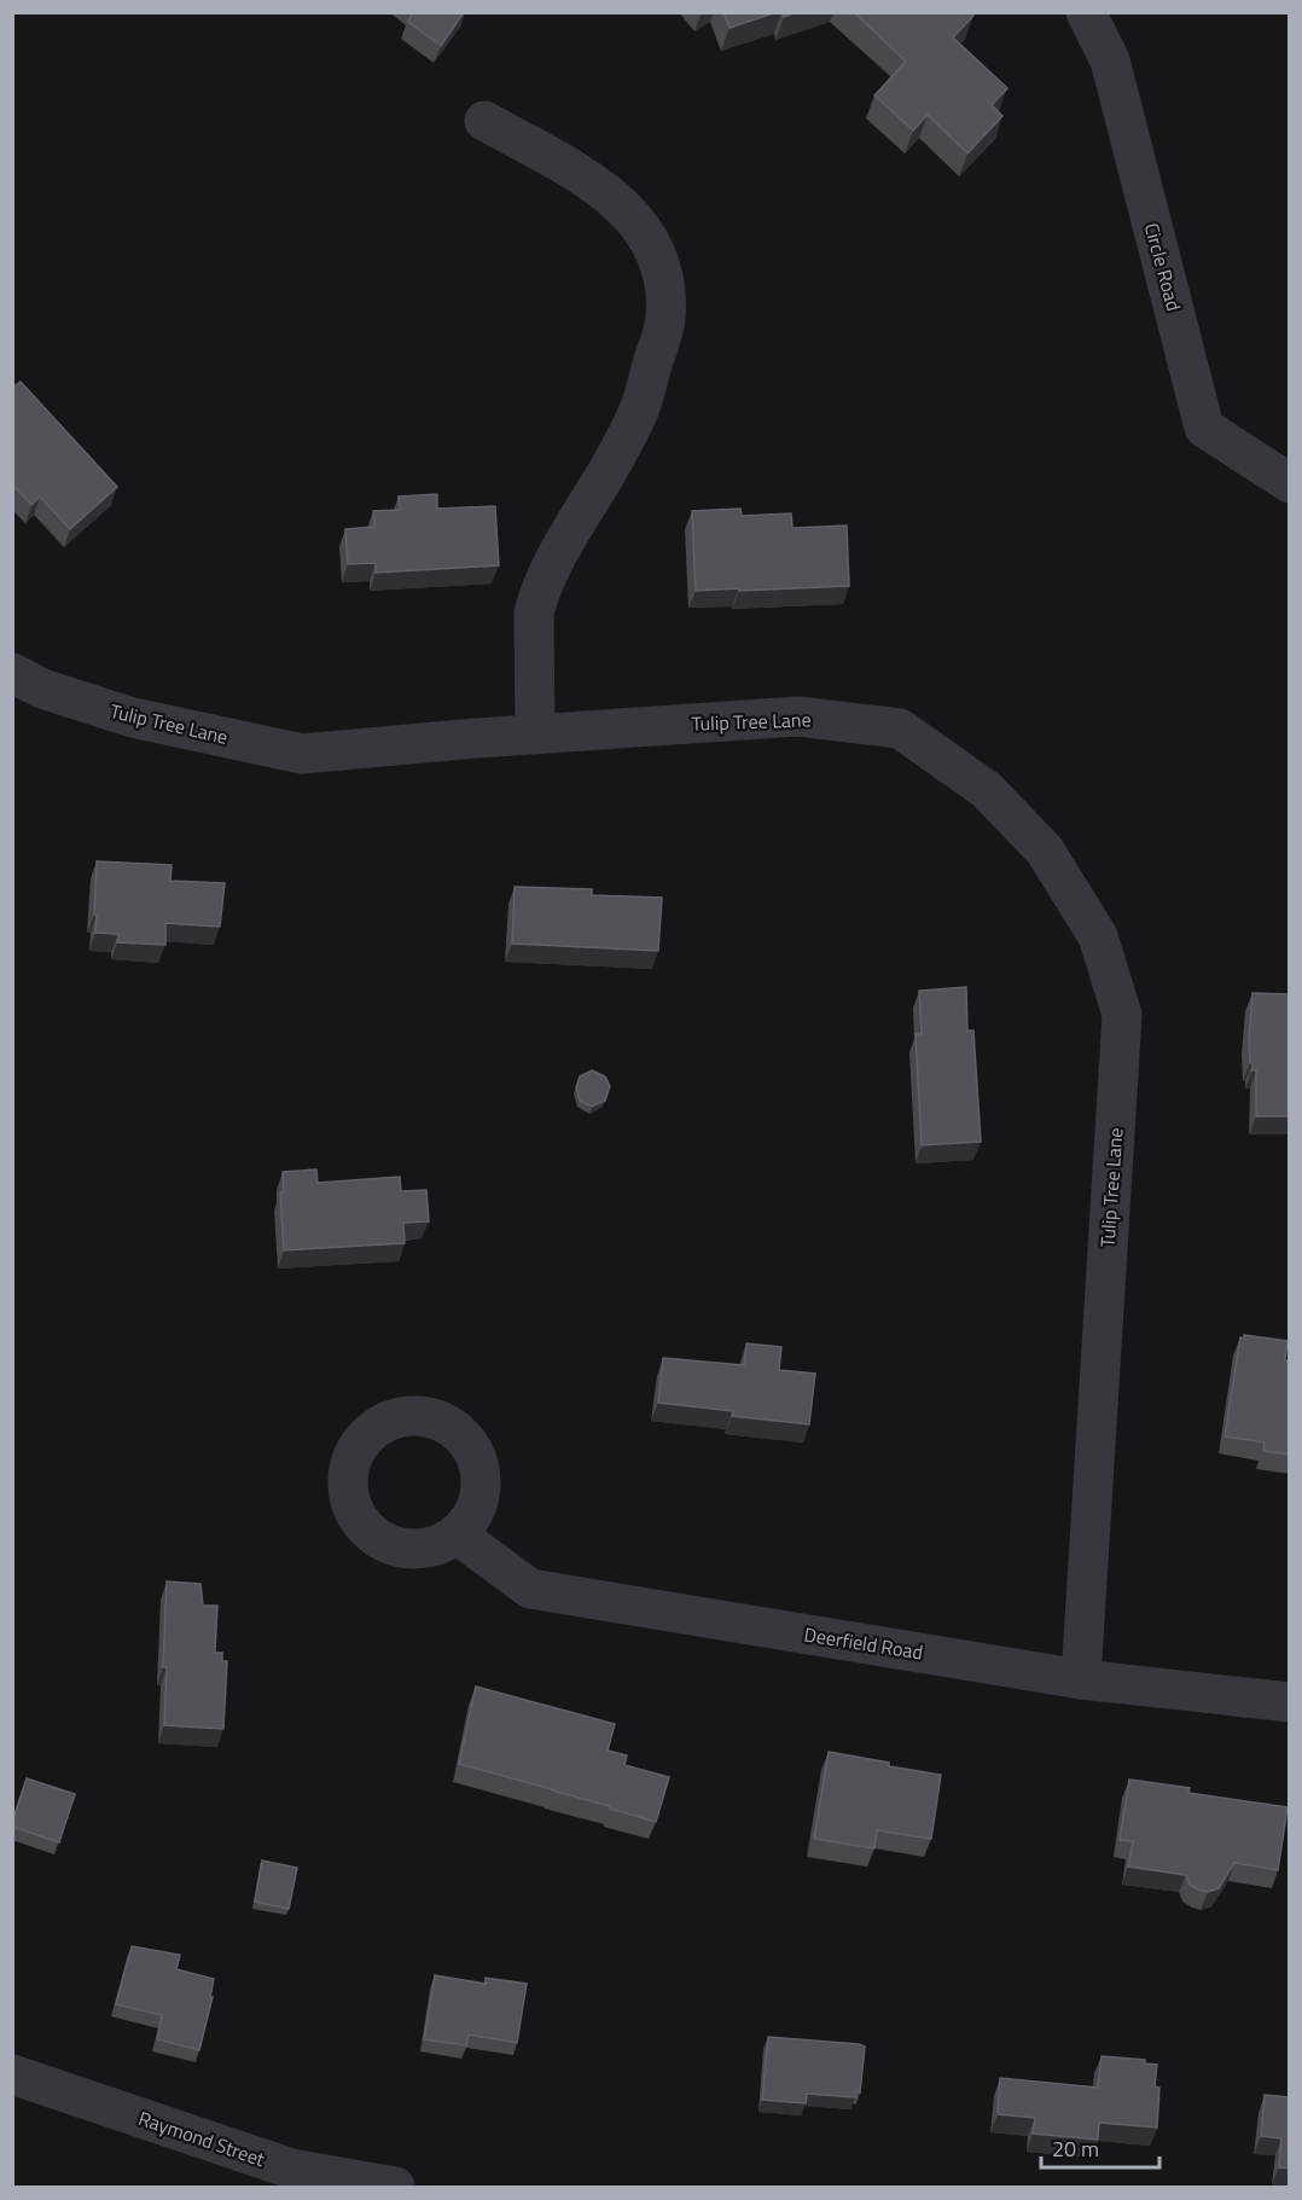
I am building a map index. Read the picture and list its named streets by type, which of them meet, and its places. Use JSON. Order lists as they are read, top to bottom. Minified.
{"streets":{"street":["Circle Road","Tulip Tree Lane","Deerfield Road","Raymond Street"]},"crossings":[["Tulip Tree Lane","Deerfield Road"]],"scale_bar":"20 m"}
